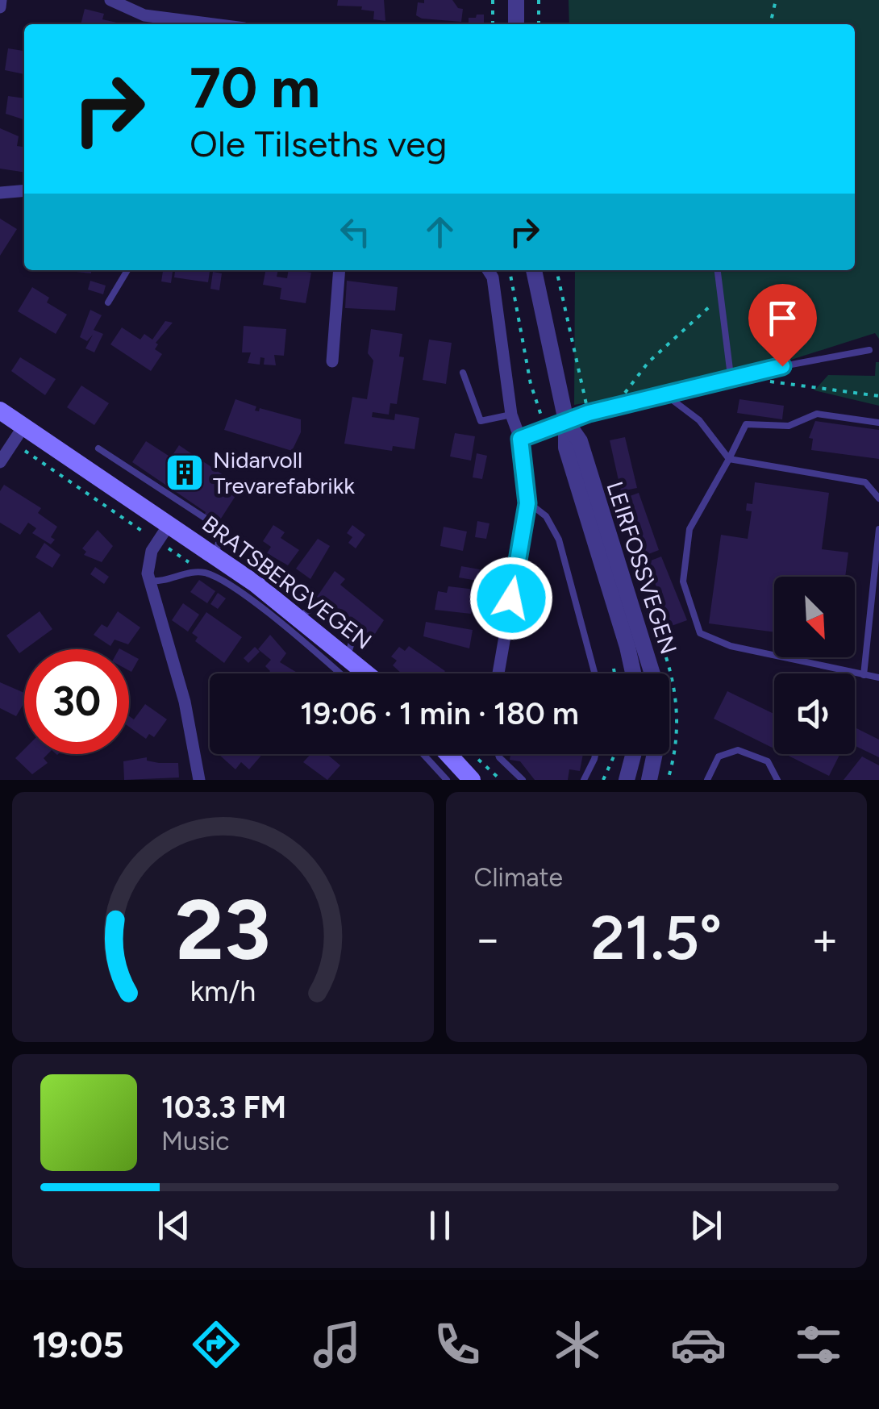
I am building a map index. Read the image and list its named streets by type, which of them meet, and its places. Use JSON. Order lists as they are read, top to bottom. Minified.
{"streets":{"main road":["BRATSBERGVEGEN"],"street":["LEIRFOSSVEGEN"]},"places":{"building":["Nidarvoll Trevarefabrikk"]},"north":"bottom right","page":{"turn":["70 m","Ole Tilseths veg"],"limit":"30","trip":"19:06 · 1 min · 180 m","tile":"Climate","heat":["−","21.5°","+"],"song":["103.3 FM","Music"],"tabs":"19:05","gauge":["23","km/h"]}}
